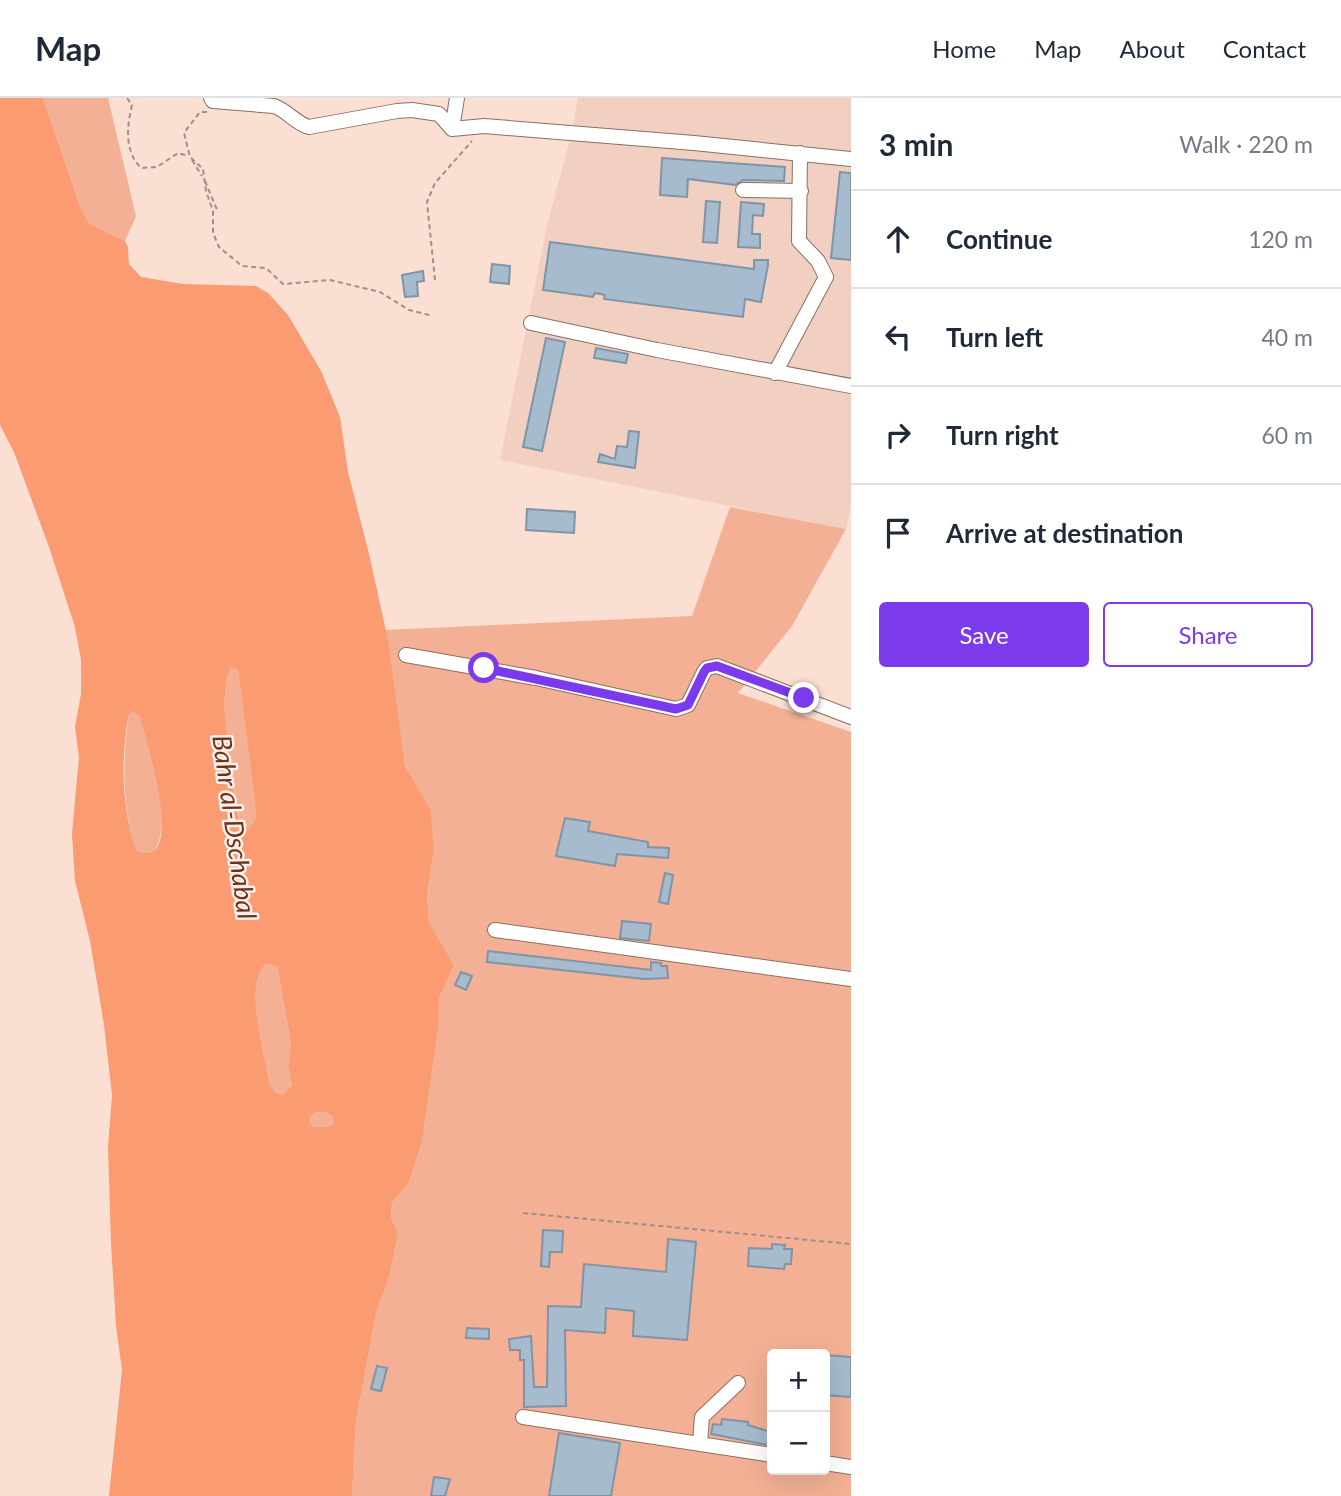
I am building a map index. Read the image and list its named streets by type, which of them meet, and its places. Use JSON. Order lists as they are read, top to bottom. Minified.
{"water":["Bahr al-Dschabal"],"page":{"header":"Map","nav":["Home","Map","About","Contact"],"heading":["3 min","Walk · 220 m"],"list":[["Continue","120 m"],["Turn left","40 m"],["Turn right","60 m"],"Arrive at destination"],"buttons":["Save","Share"],"map_buttons":["+","−"]}}
